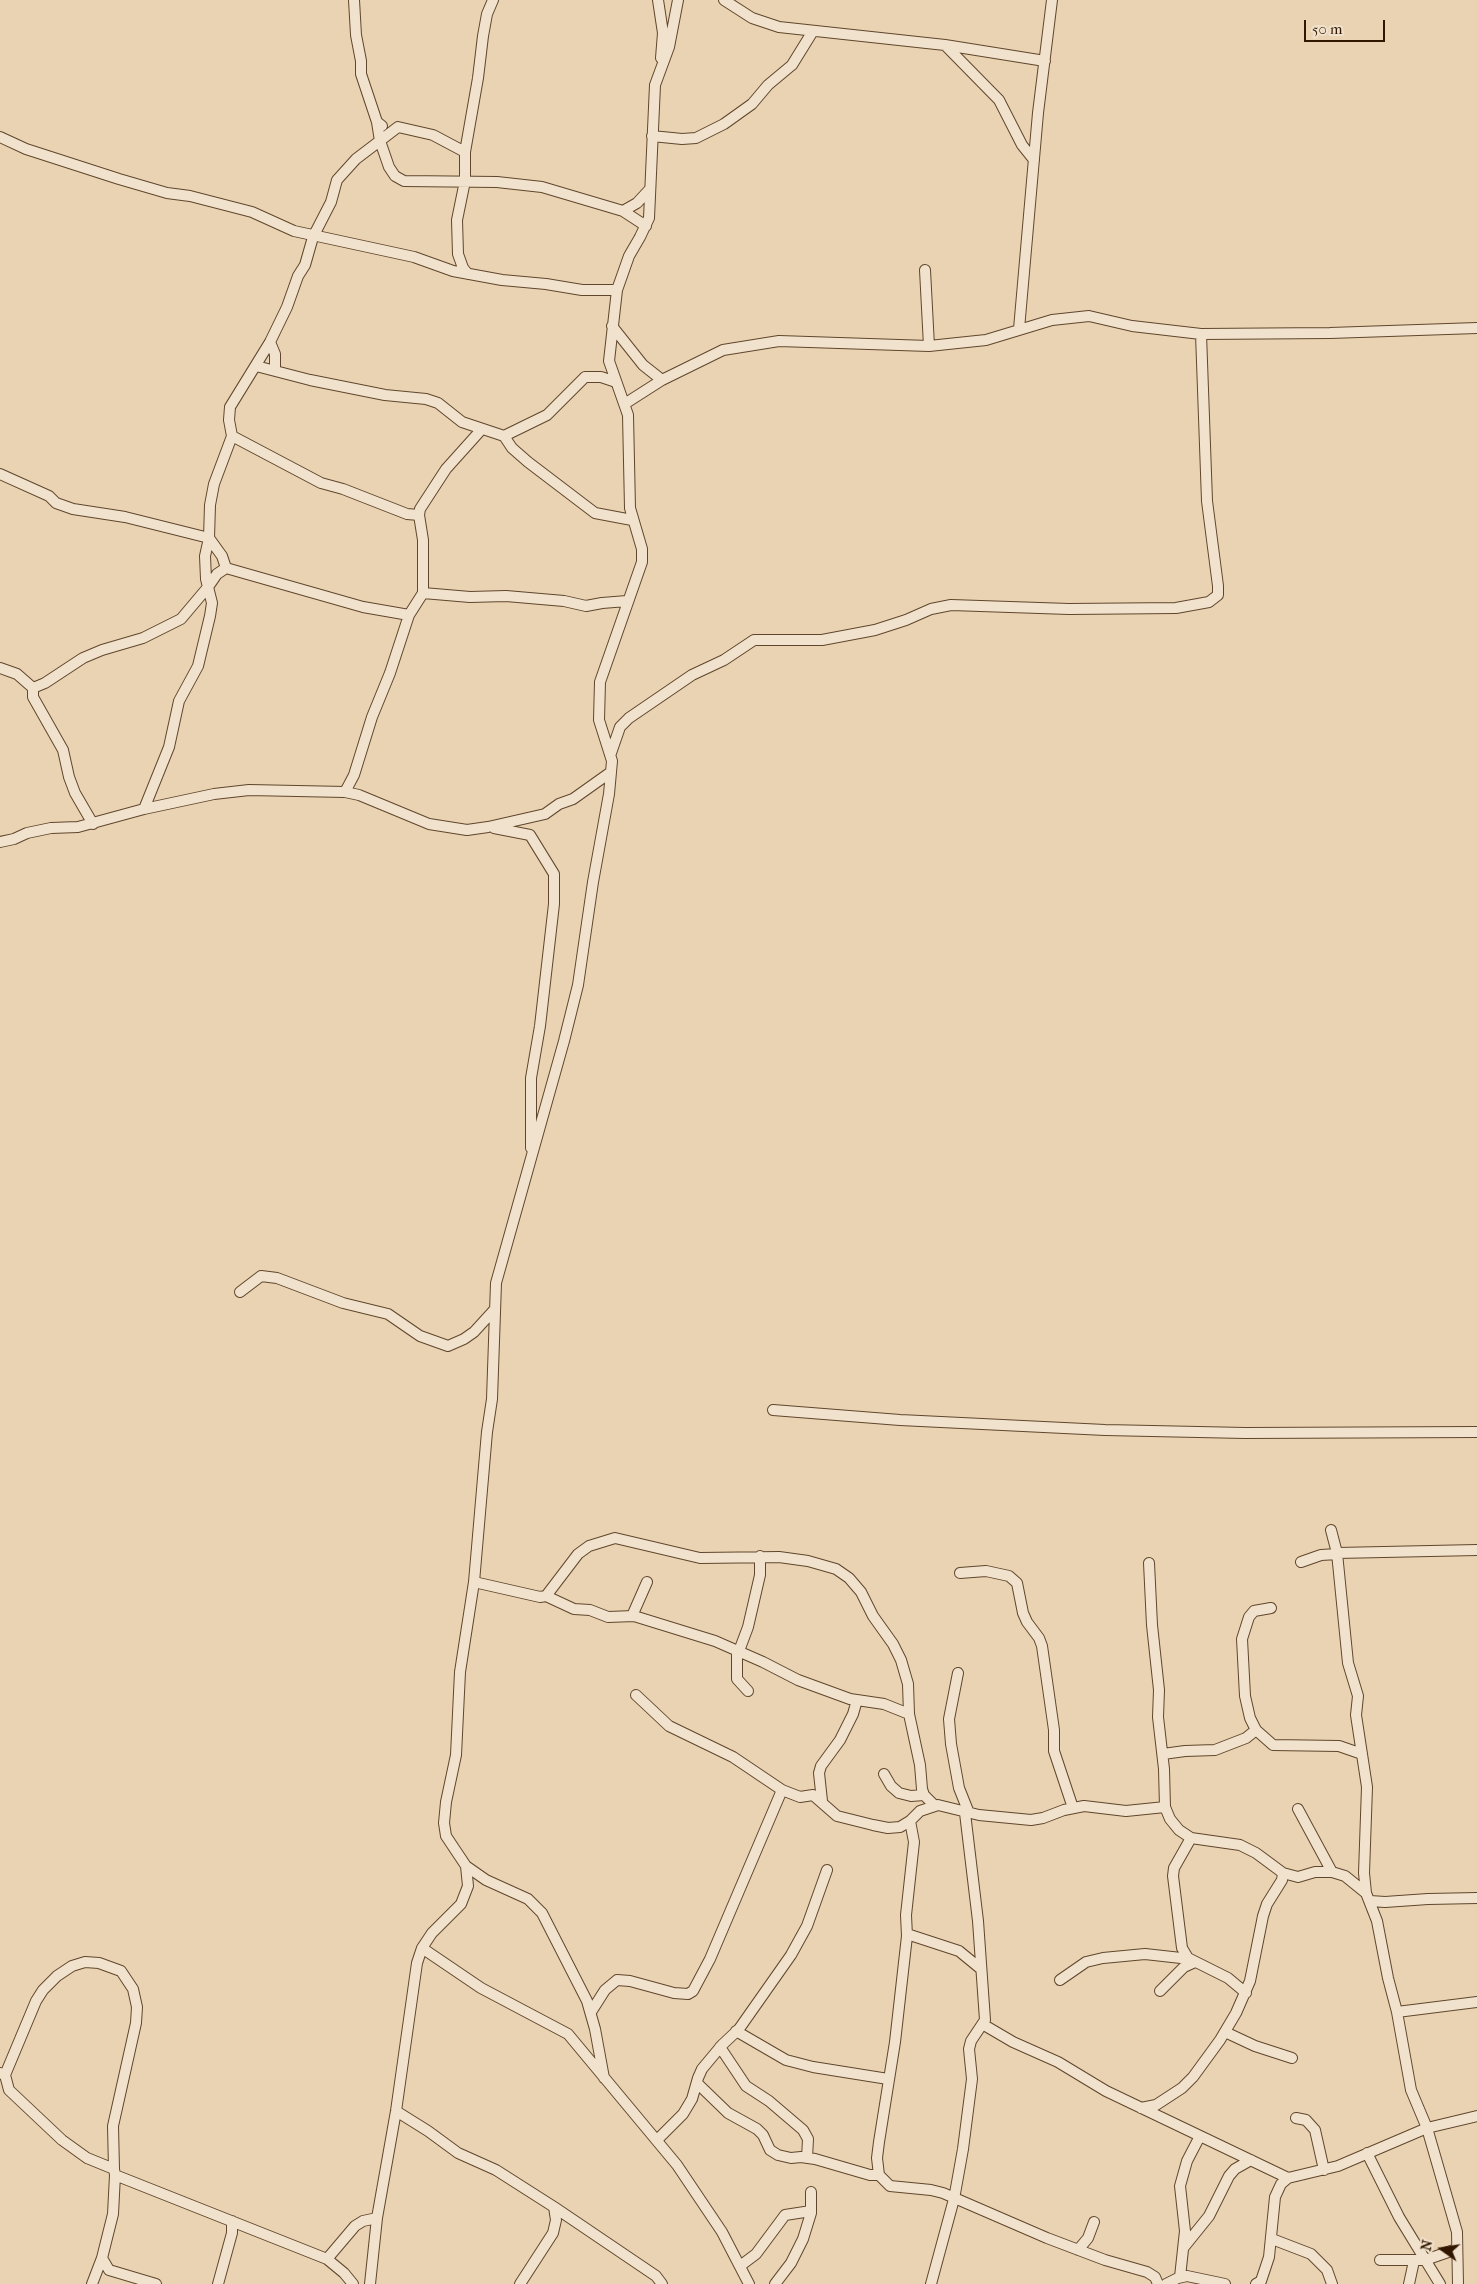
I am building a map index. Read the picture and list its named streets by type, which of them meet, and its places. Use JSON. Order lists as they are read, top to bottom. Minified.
{"scale_bar":"50 m","north":"left"}
